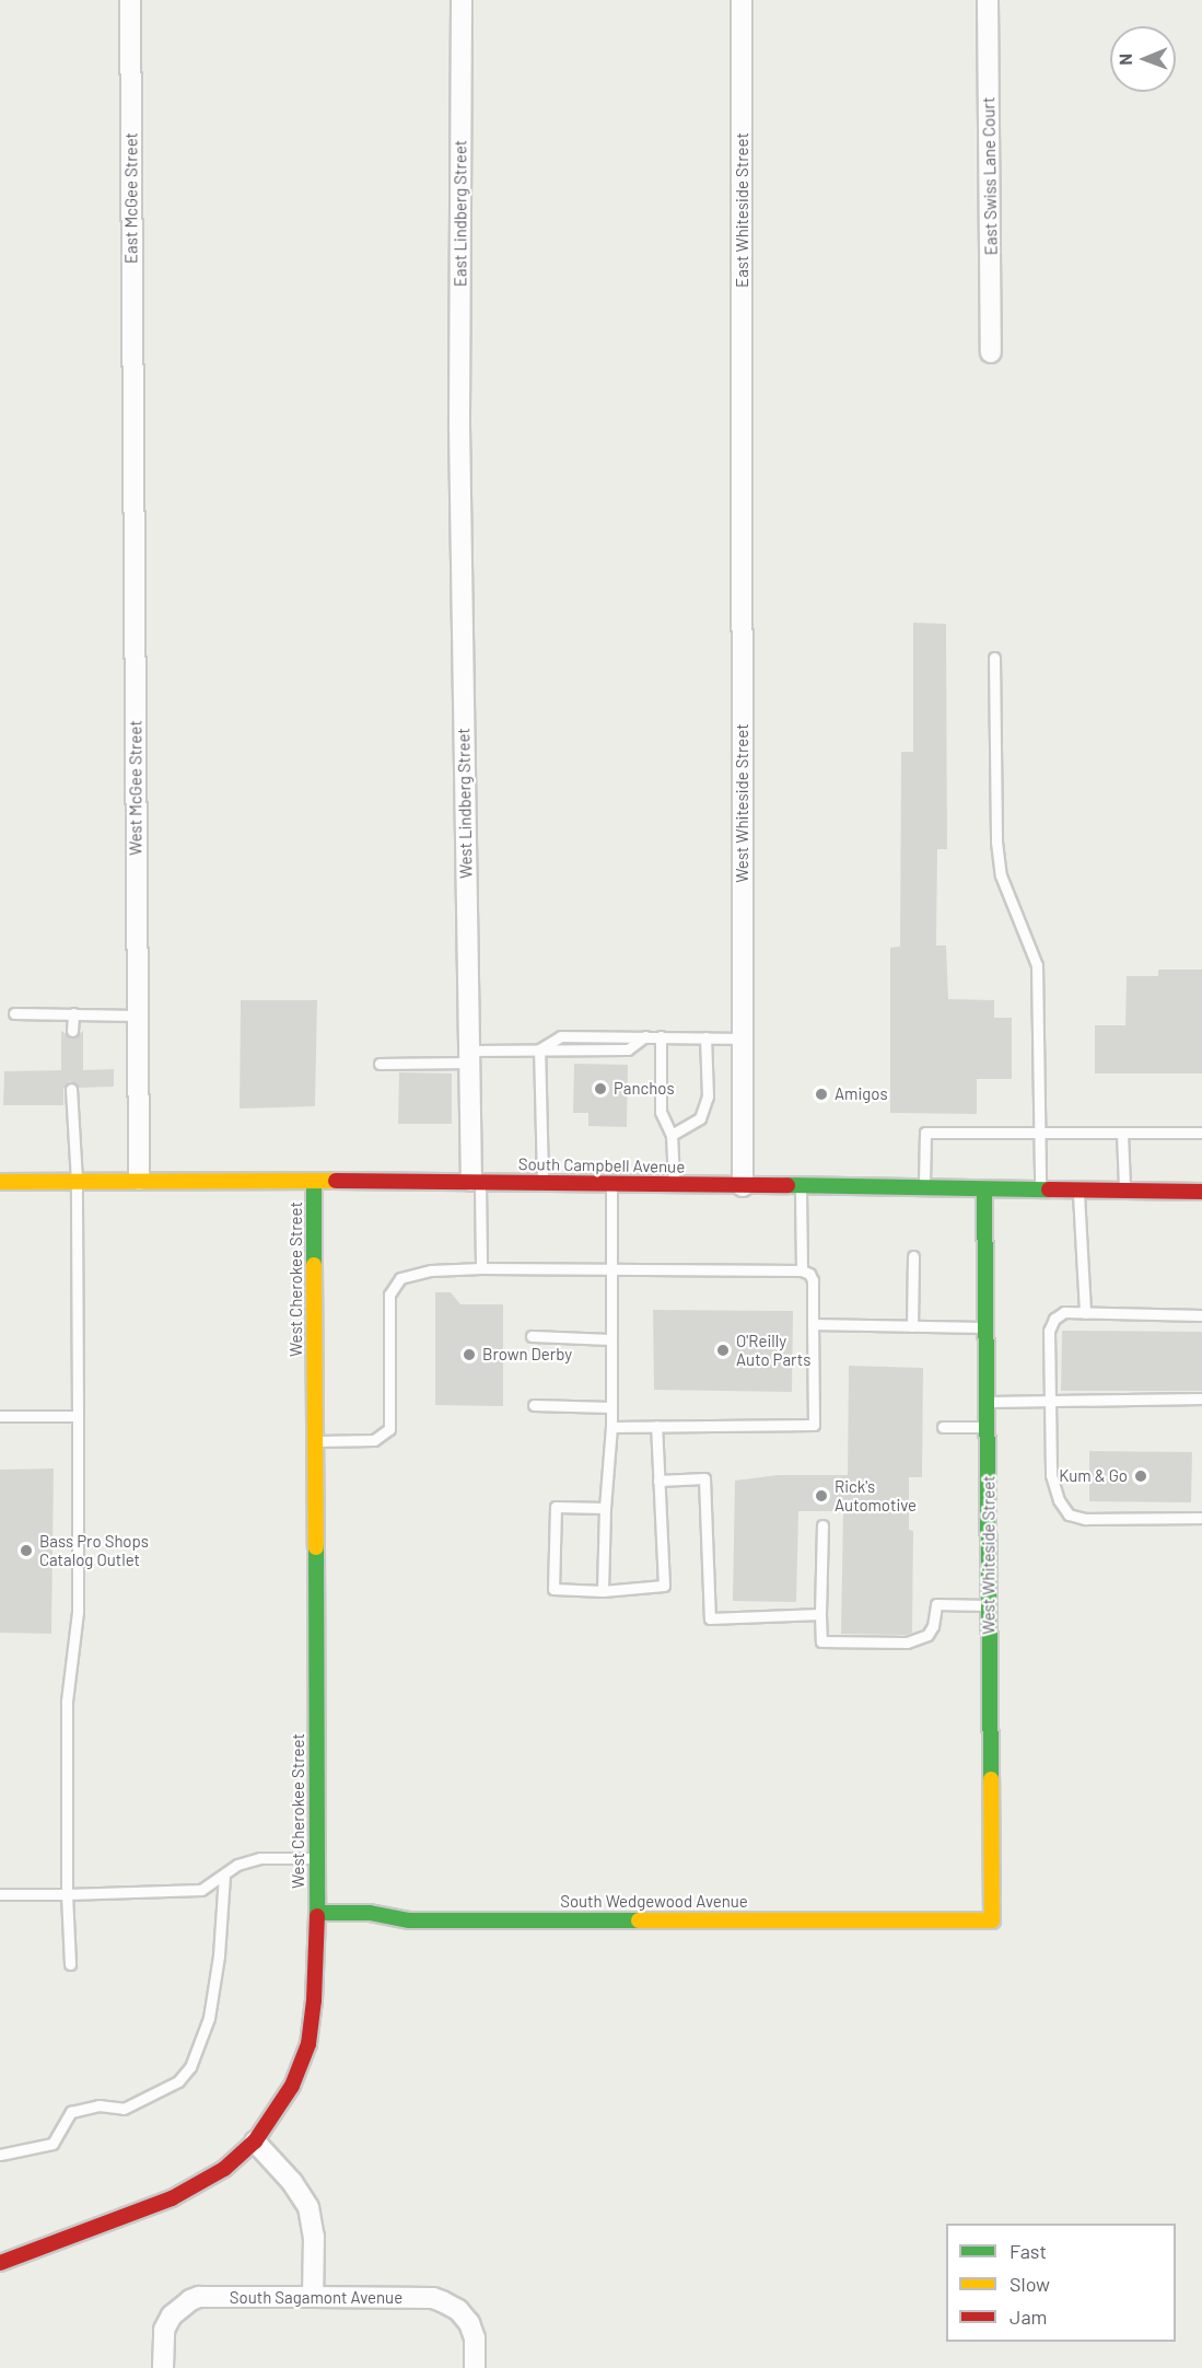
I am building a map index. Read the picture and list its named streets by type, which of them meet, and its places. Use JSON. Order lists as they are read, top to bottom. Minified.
{"streets":{"street":["East Swiss Lane Court","East McGee Street","East Whiteside Street","East Lindberg Street","West McGee Street","West Lindberg Street","West Whiteside Street","South Campbell Avenue","West Cherokee Street","South Wedgewood Avenue","South Sagamont Avenue"]},"crossings":[["East McGee Street","West McGee Street"],["East Whiteside Street","West Whiteside Street"],["East Lindberg Street","West Lindberg Street"],["West McGee Street","South Campbell Avenue"],["West Lindberg Street","South Campbell Avenue"],["West Whiteside Street","South Campbell Avenue"],["West Whiteside Street","South Wedgewood Avenue"],["South Campbell Avenue","West Cherokee Street"],["West Cherokee Street","South Wedgewood Avenue"]],"places":["Panchos","Amigos","O'Reilly Auto Parts","Brown Derby","Kum & Go","Rick's Automotive","Bass Pro Shops Catalog Outlet"],"legend":["Fast","Slow","Jam"],"north":"left"}
